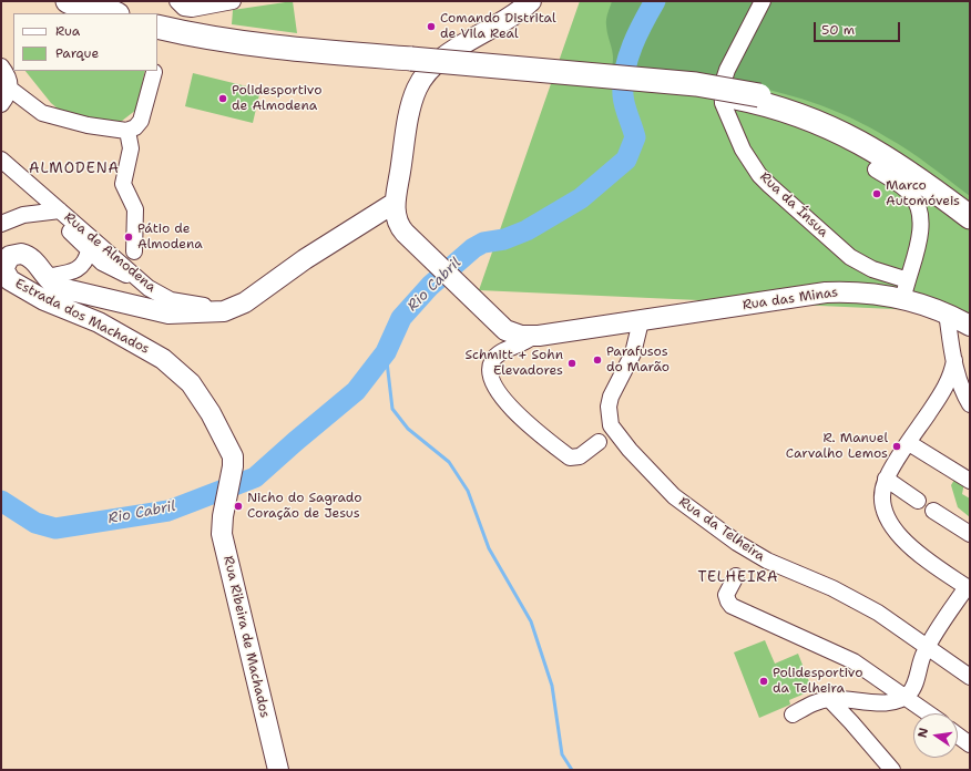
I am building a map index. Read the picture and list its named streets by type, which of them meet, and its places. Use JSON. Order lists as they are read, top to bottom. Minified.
{"streets":{"main road":["Rua das Minas","Estrada dos Machados","Rua Ribeira de Machados"],"street":["Rua da Ínsua","Rua de Almodena","Rua da Telheira"]},"crossings":[["Rua da Ínsua","Rua das Minas"],["Rua de Almodena","Estrada dos Machados"],["Rua das Minas","Estrada dos Machados"],["Rua das Minas","Rua da Telheira"],["Estrada dos Machados","Rua Ribeira de Machados"]],"districts":["ALMODENA","TELHEIRA"],"water":["Rio Cabril"],"places":["Comando Distrital de Vila Real","Polidesportivo de Almodena","Marco Automóveis","Pátio de Almodena","Parafusos do Marão","Schmitt + Sohn Elevadores","R. Manuel Carvalho Lemos","Nicho do Sagrado Coração de Jesus","Polidesportivo da Telheira"],"legend":["Rua","Parque"],"scale_bar":"50 m","north":"left"}
